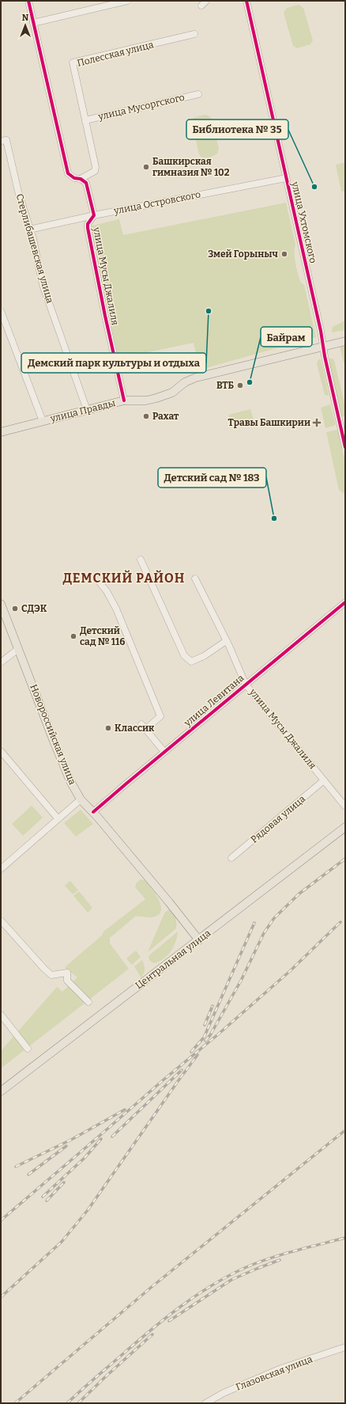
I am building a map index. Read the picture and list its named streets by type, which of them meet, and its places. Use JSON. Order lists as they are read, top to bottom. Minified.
{"streets":{"main road":["улица Правды","Новороссийская улица","Центральная улица"],"street":["Полесская улица","улица Мусоргского","улица Островского","улица Ухтомского","Стерлибашевская улица","улица Мусы Джалиля","улица Левитана","Рядовая улица","Глазовская улица"]},"crossings":[["Полесская улица","улица Мусоргского"],["улица Островского","улица Ухтомского"],["улица Островского","Стерлибашевская улица"],["улица Островского","улица Мусы Джалиля"],["улица Ухтомского","улица Правды"],["Стерлибашевская улица","улица Правды"],["улица Мусы Джалиля","улица Правды"],["улица Мусы Джалиля","улица Левитана"],["улица Мусы Джалиля","Рядовая улица"],["улица Левитана","Новороссийская улица"],["Новороссийская улица","Центральная улица"]],"districts":["ДЕМСКИЙ РАЙОН"],"places":{"other":["Башкирская гимназия № 102","Библиотека № 35","Змей Горыныч","Демский парк культуры и отдыха","Байрам","ВТБ","Рахат","Детский сад № 183","СДЭК","Детский сад № 116","Классик"],"health":["Травы Башкирии"]},"north":"top"}
